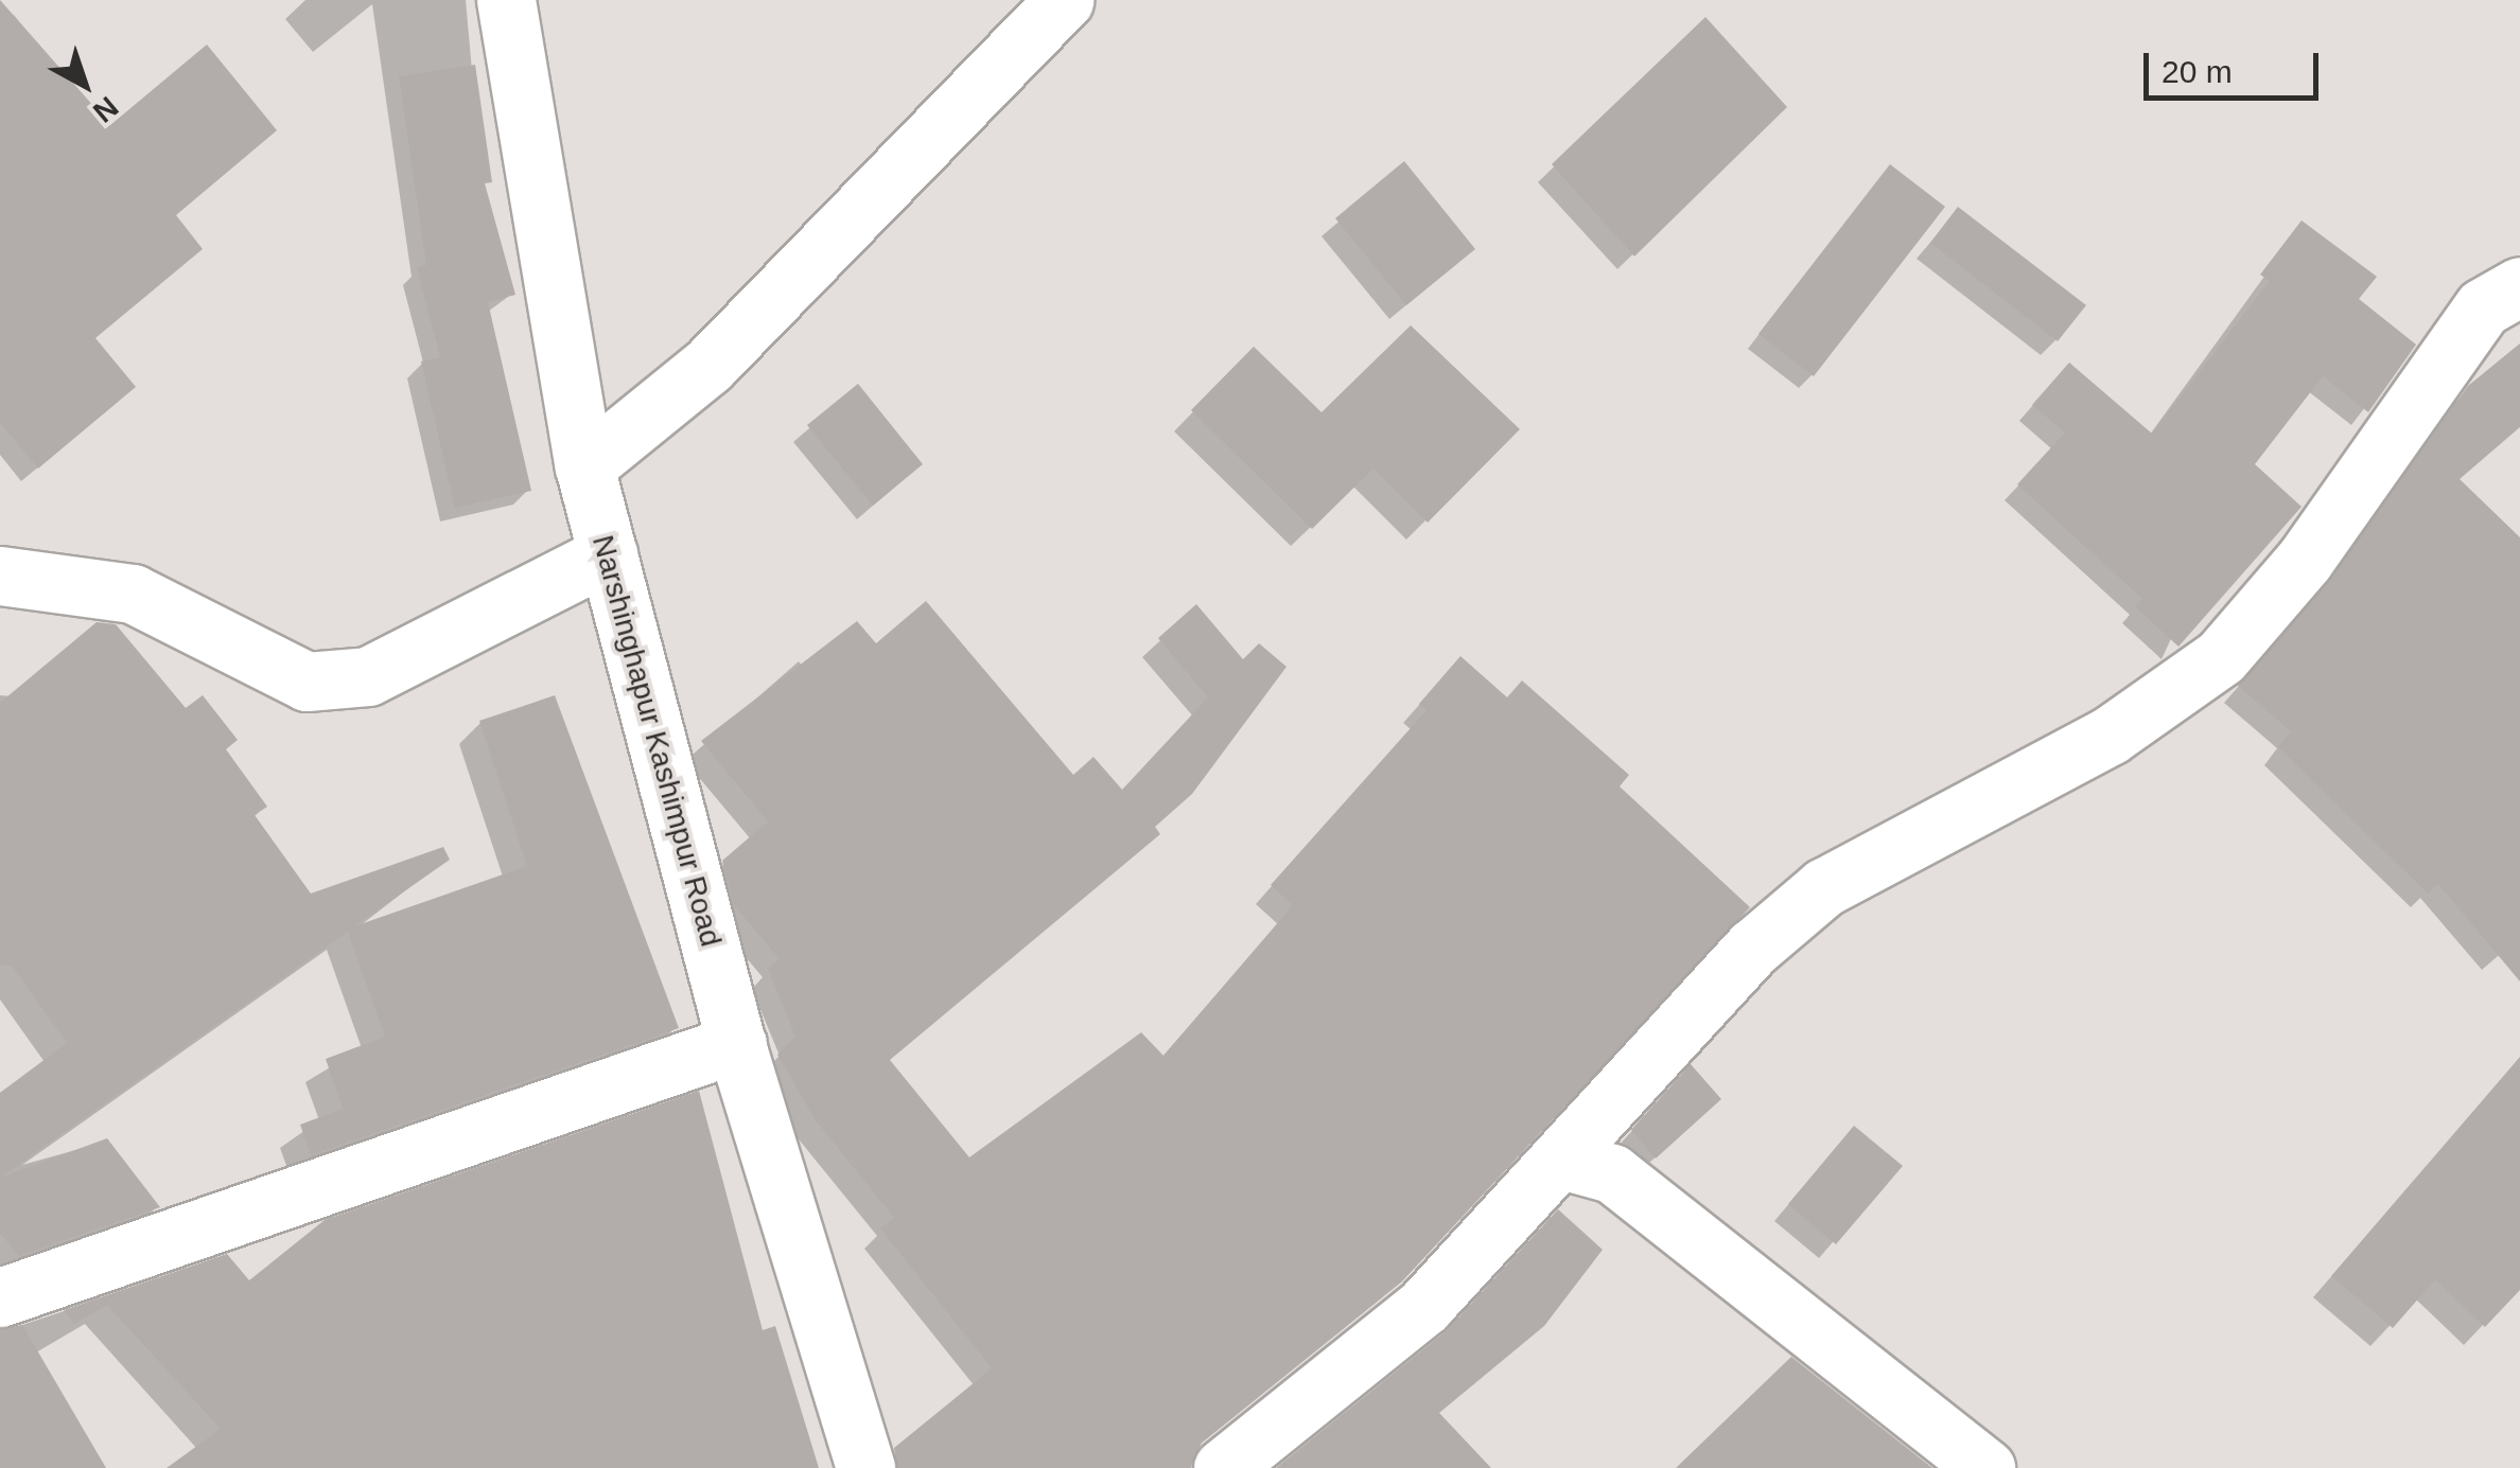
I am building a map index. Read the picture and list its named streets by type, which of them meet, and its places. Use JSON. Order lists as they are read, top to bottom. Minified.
{"streets":{"street":["Narshinghapur Kashimpur Road"]},"scale_bar":"20 m","north":"bottom right"}
